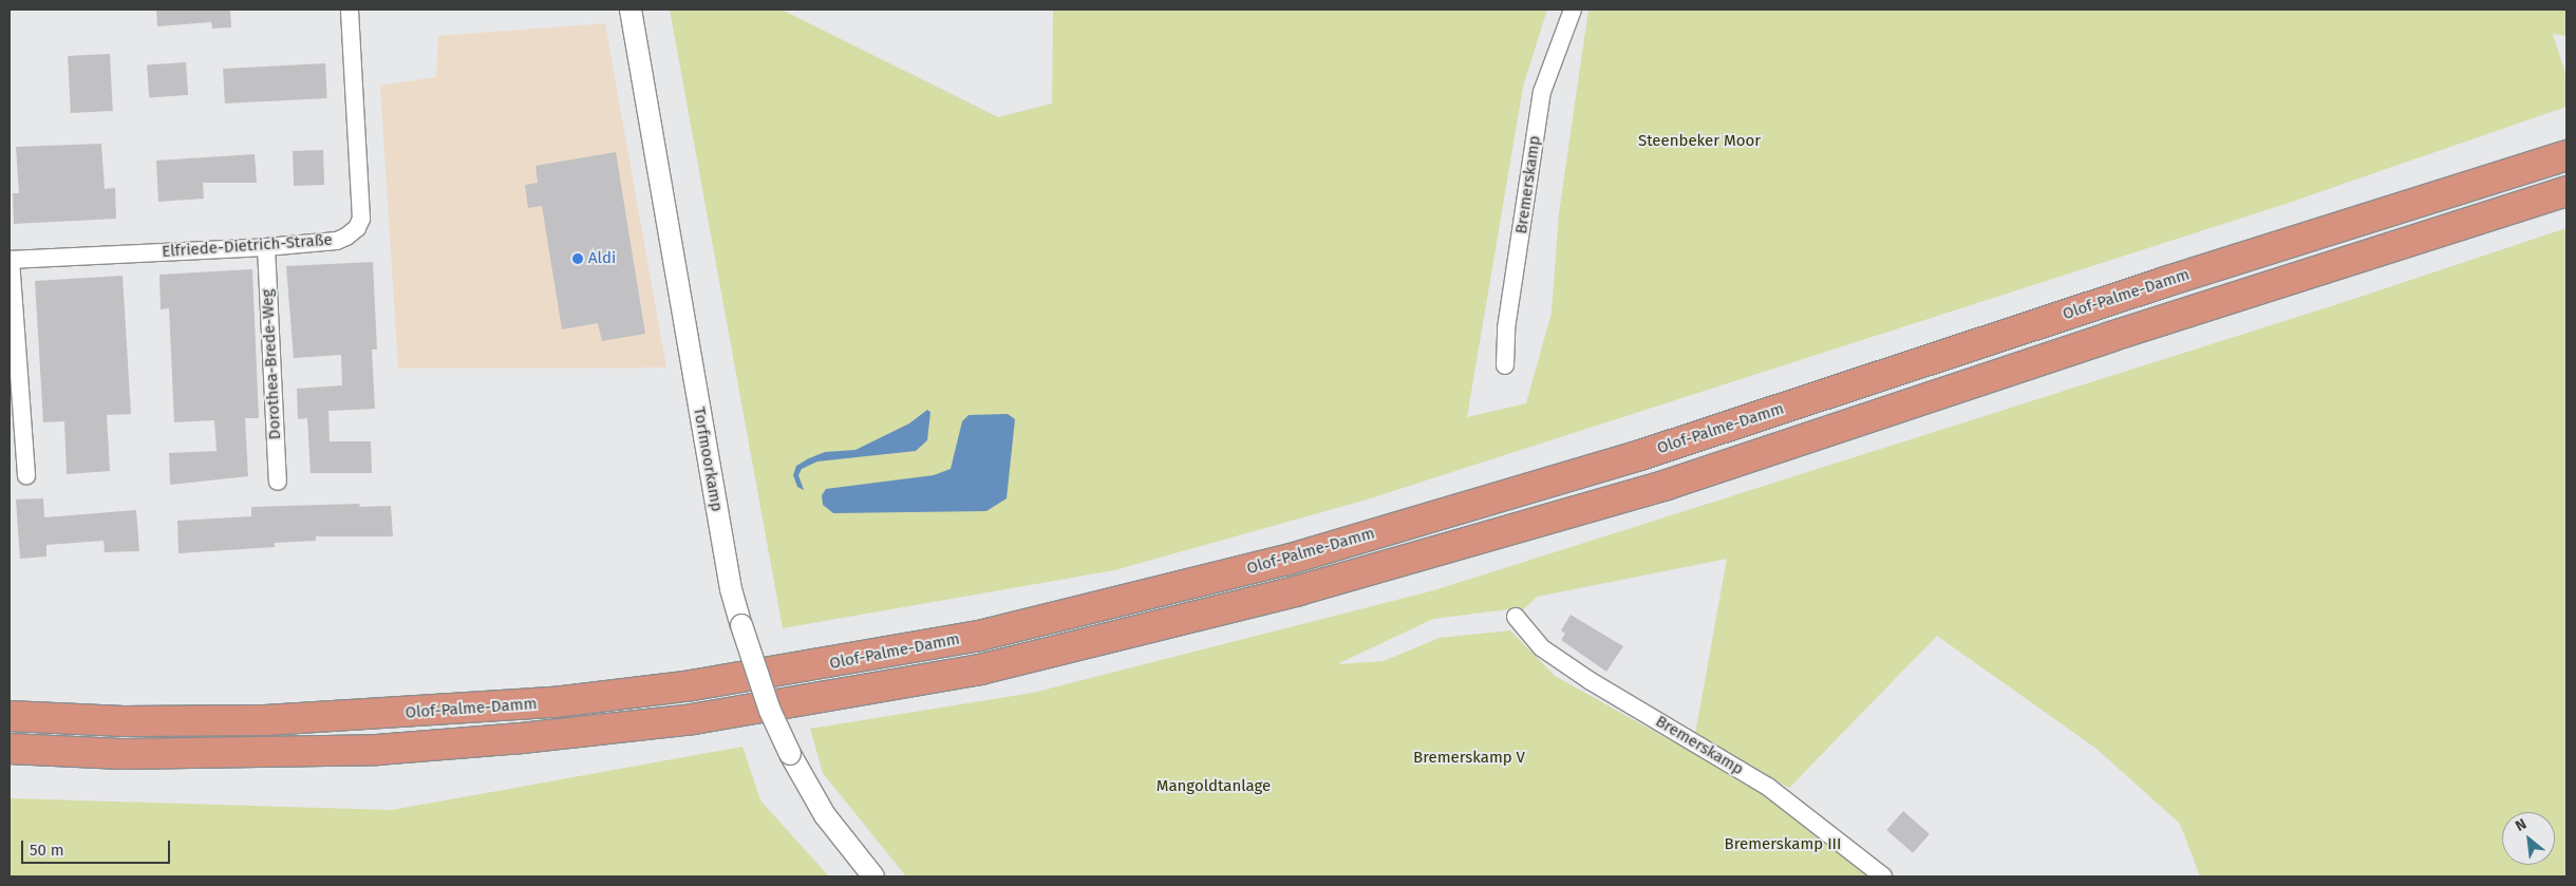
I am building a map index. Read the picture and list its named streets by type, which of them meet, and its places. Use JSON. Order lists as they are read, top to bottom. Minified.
{"streets":{"highway":["Olof-Palme-Damm"],"street":["Bremerskamp","Elfriede-Dietrich-Straße","Dorothea-Brede-Weg","Torfmoorkamp"]},"crossings":[["Elfriede-Dietrich-Straße","Dorothea-Brede-Weg"]],"parks":["Steenbeker Moor","Bremerskamp V","Mangoldtanlage","Bremerskamp III"],"places":["Aldi"],"scale_bar":"50 m","north":"top left"}
